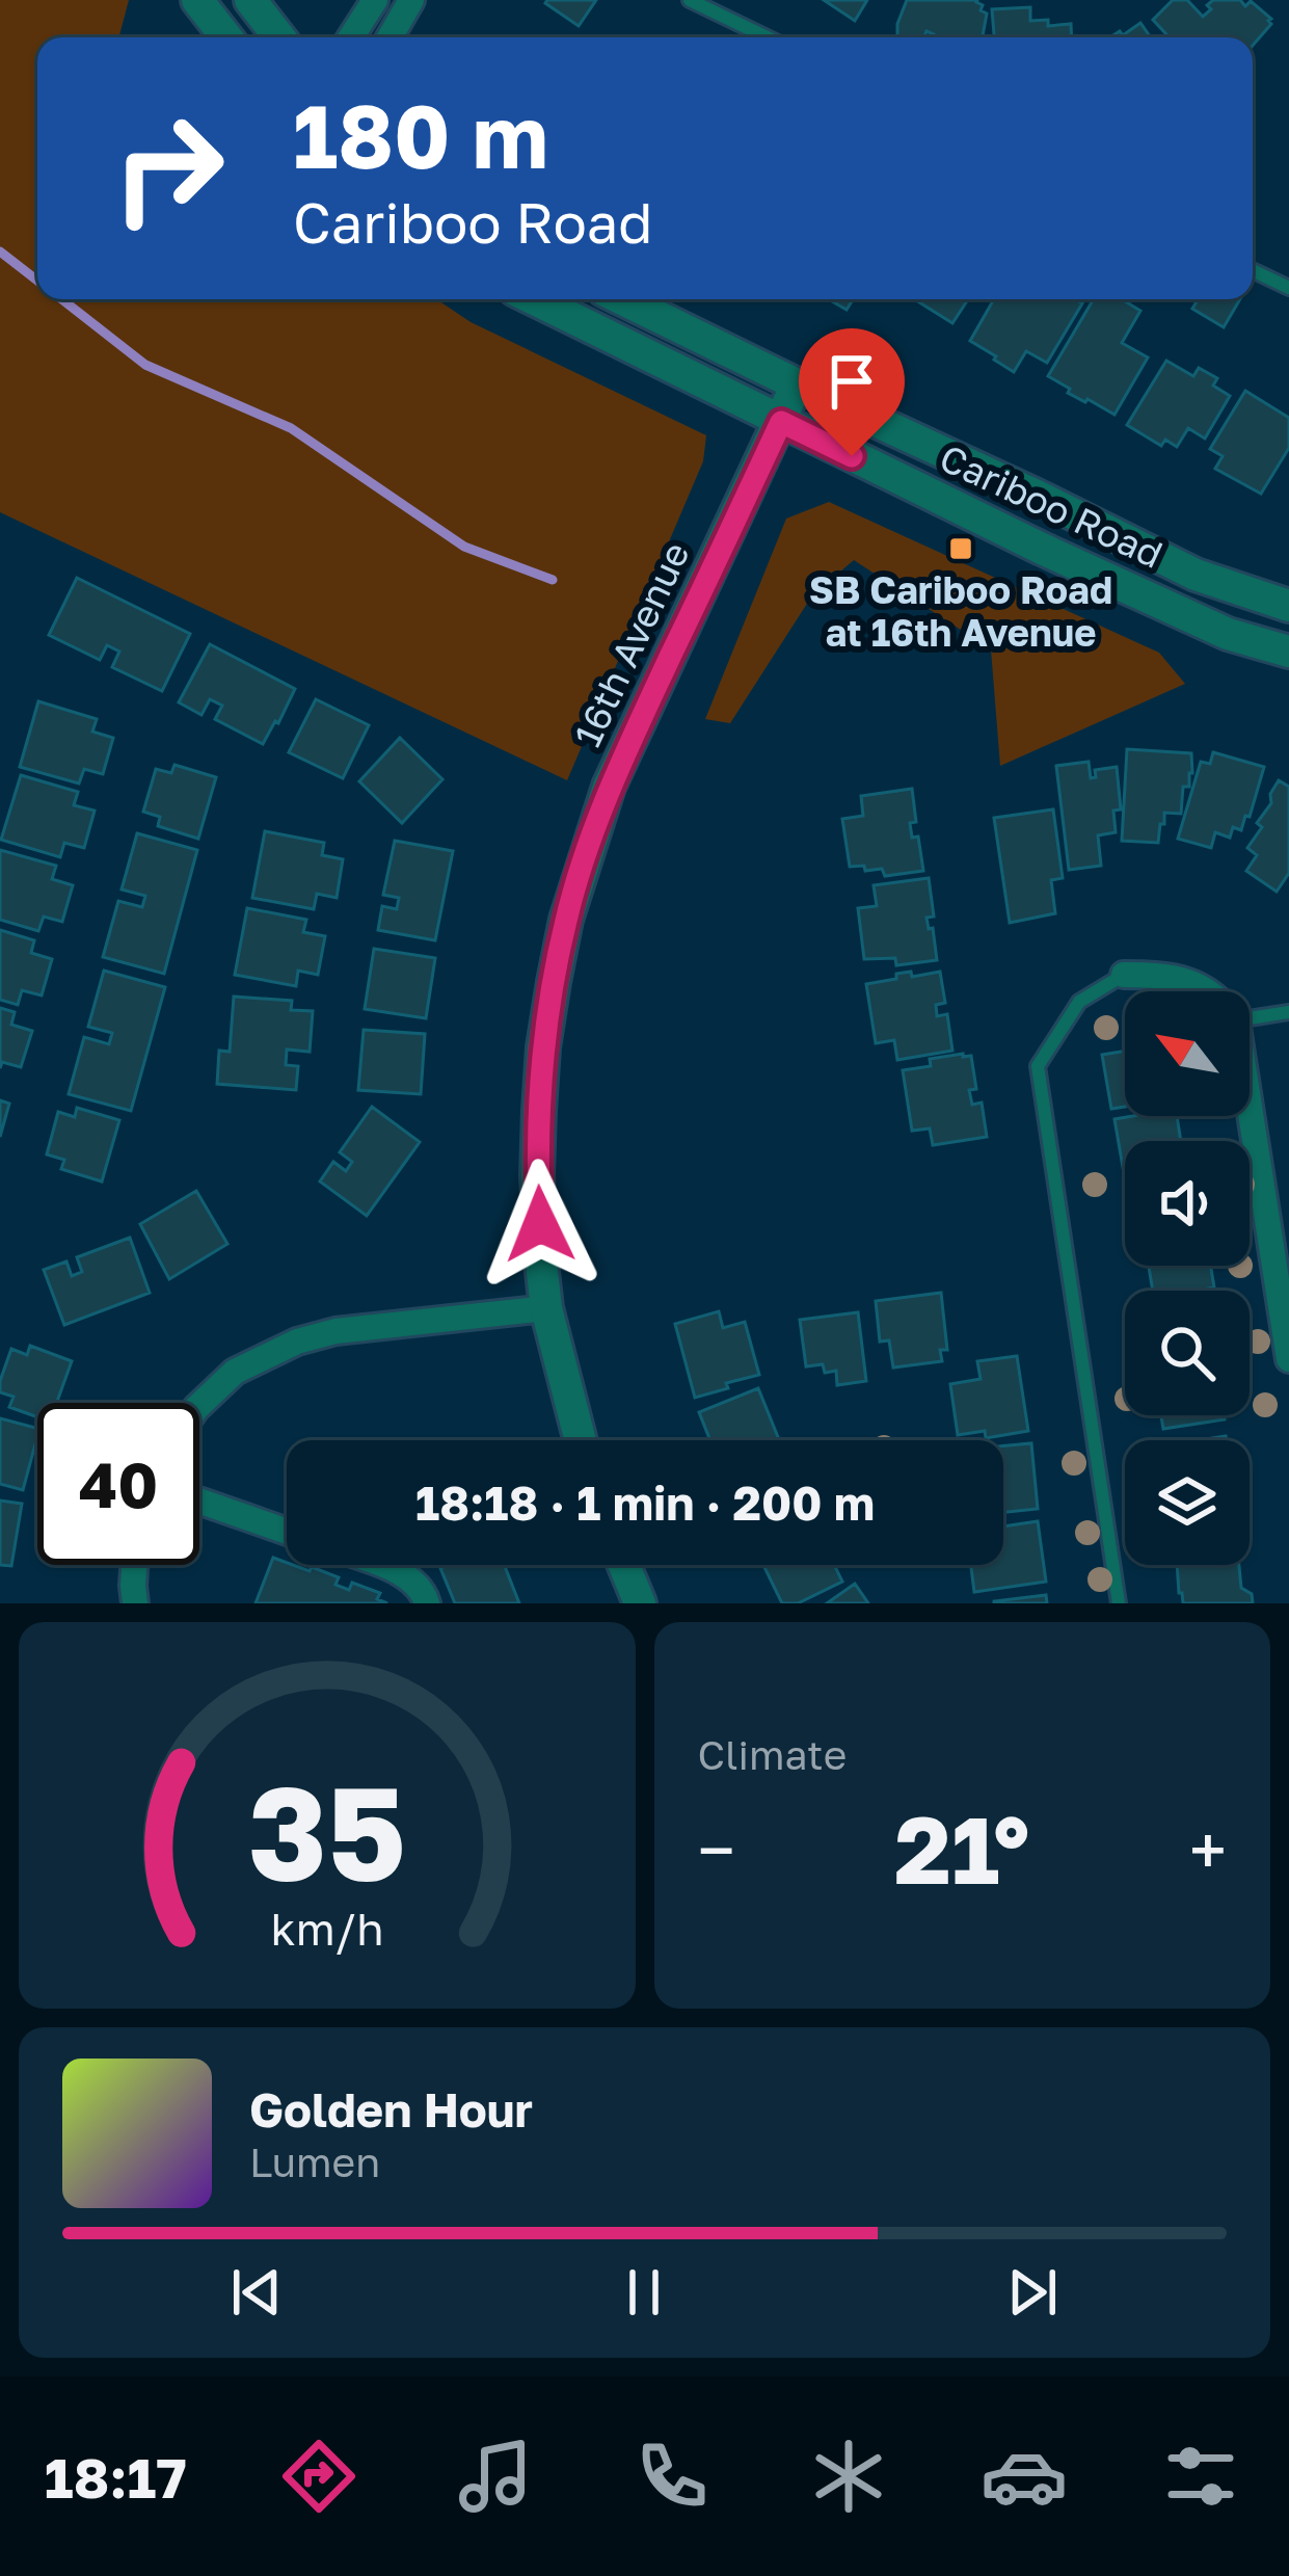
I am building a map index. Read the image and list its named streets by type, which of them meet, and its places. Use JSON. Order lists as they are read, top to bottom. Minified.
{"streets":{"street":["Cariboo Road","16th Avenue"]},"crossings":[["Cariboo Road","16th Avenue"]],"places":{"transit":["SB Cariboo Road at 16th Avenue"]},"north":"top left","page":{"turn":["180 m","Cariboo Road"],"limit":"40","trip":"18:18 · 1 min · 200 m","tile":"Climate","heat":["−","21°","+"],"song":["Golden Hour","Lumen"],"tabs":"18:17","gauge":["35","km/h"]}}
